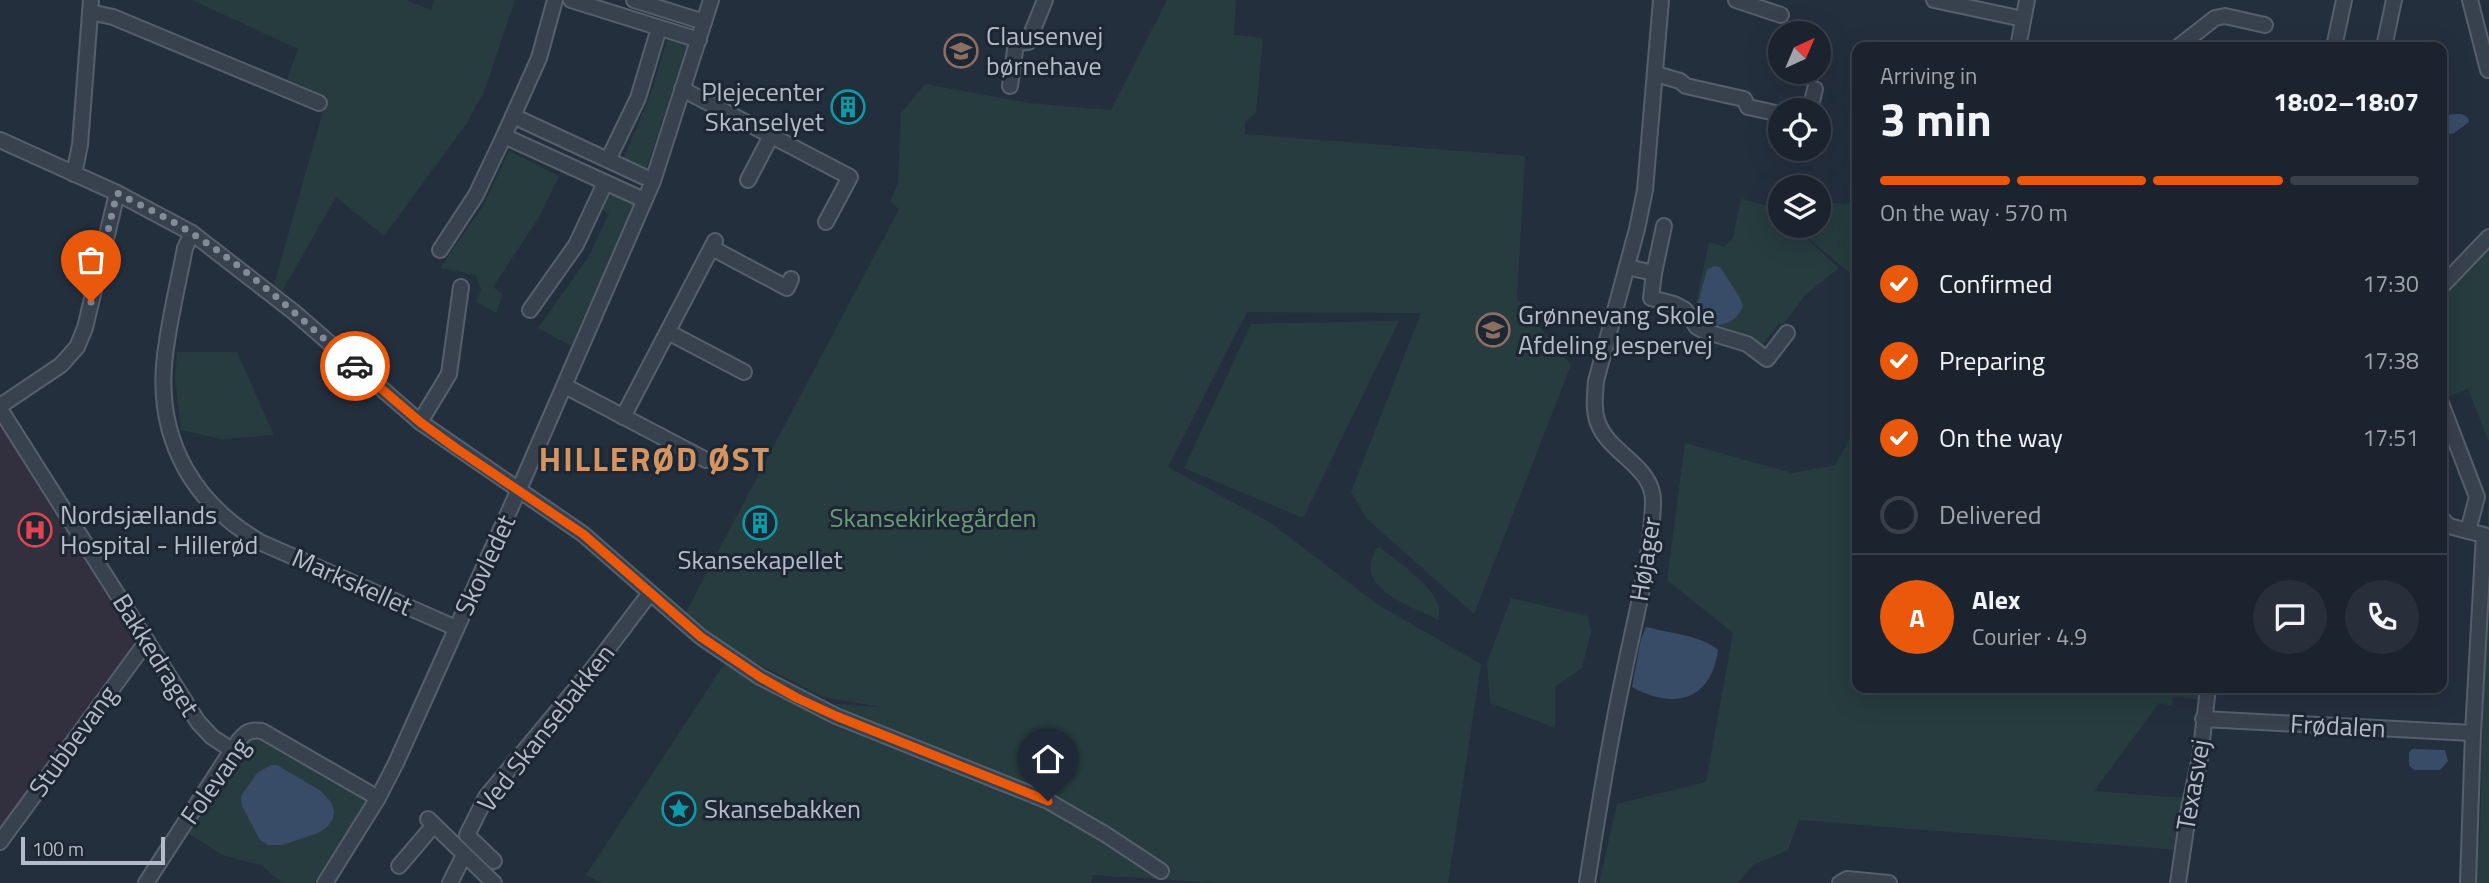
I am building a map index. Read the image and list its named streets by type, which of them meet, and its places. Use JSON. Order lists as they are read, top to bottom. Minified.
{"streets":{"street":["Højager","Skovledet","Markskellet","Bakkedraget","Frødalen","Ved Skansebakken","Stubbevang","Folevang","Texasvej"]},"crossings":[["Skovledet","Markskellet"],["Skovledet","Folevang"],["Bakkedraget","Stubbevang"],["Bakkedraget","Folevang"],["Frødalen","Texasvej"]],"districts":["HILLERØD ØST"],"parks":["Skansekirkegården"],"places":{"school or university":["Clausenvej børnehave","Grønnevang Skole Afdeling Jespervej"],"building":["Plejecenter Skanselyet","Skansekapellet"],"hospital":["Nordsjællands Hospital - Hillerød"],"place":["Skansebakken"]},"scale_bar":"100 m","north":"top right","page":{"heading":["3 min","Arriving in","18:02–18:07"],"panel":["Alex","Courier · 4.9"],"bar":"On the way · 570 m","list":[["Confirmed","17:30"],["Preparing","17:38"],["On the way","17:51"],"Delivered"],"round":"A","scale":"100 m"}}
